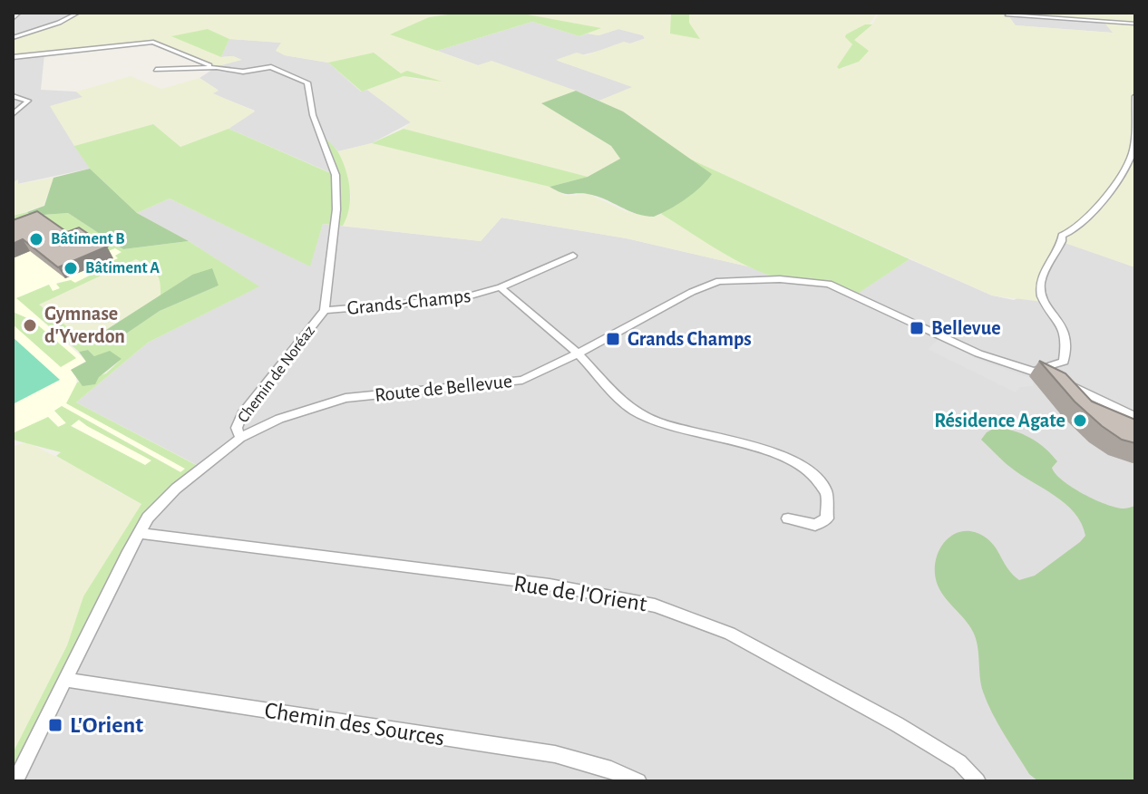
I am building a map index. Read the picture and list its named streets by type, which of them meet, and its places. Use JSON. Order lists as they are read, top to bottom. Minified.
{"streets":{"street":["Grands-Champs","Chemin de Noréaz","Route de Bellevue","Rue de l'Orient","Chemin des Sources"]},"crossings":[["Grands-Champs","Chemin de Noréaz"],["Chemin de Noréaz","Route de Bellevue"],["Route de Bellevue","Rue de l'Orient"],["Route de Bellevue","Chemin des Sources"]],"places":{"other":["Bâtiment B","Bâtiment A","Gymnase d'Yverdon","Résidence Agate"],"transit":["Bellevue","Grands Champs","L'Orient"]}}
